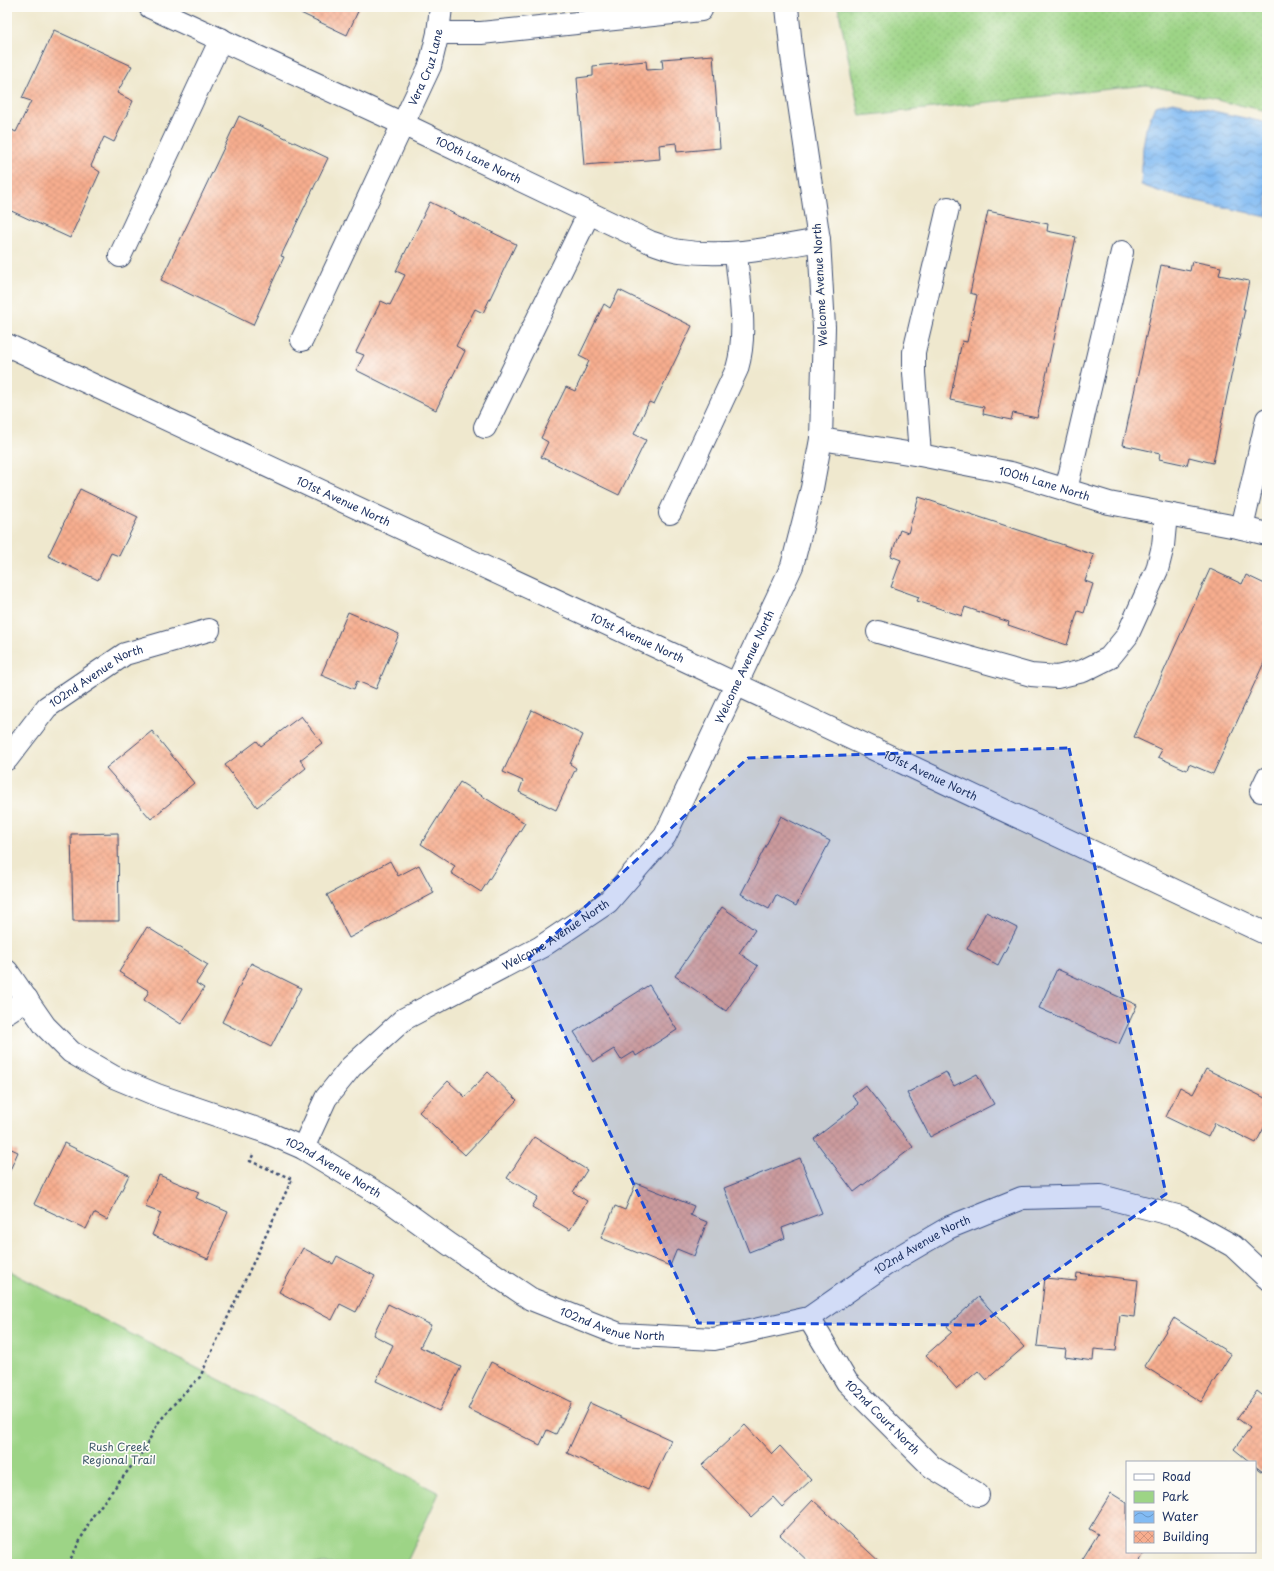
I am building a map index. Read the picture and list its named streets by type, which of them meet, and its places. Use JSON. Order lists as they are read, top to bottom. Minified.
{"streets":{"street":["Vera Cruz Lane","100th Lane North","Welcome Avenue North","101st Avenue North","102nd Avenue North","102nd Court North"]},"crossings":[["Vera Cruz Lane","100th Lane North"],["100th Lane North","Welcome Avenue North"],["Welcome Avenue North","101st Avenue North"],["Welcome Avenue North","102nd Avenue North"],["102nd Avenue North","102nd Court North"]],"parks":["Rush Creek Regional Trail"],"legend":["Road","Park","Water","Building"]}
